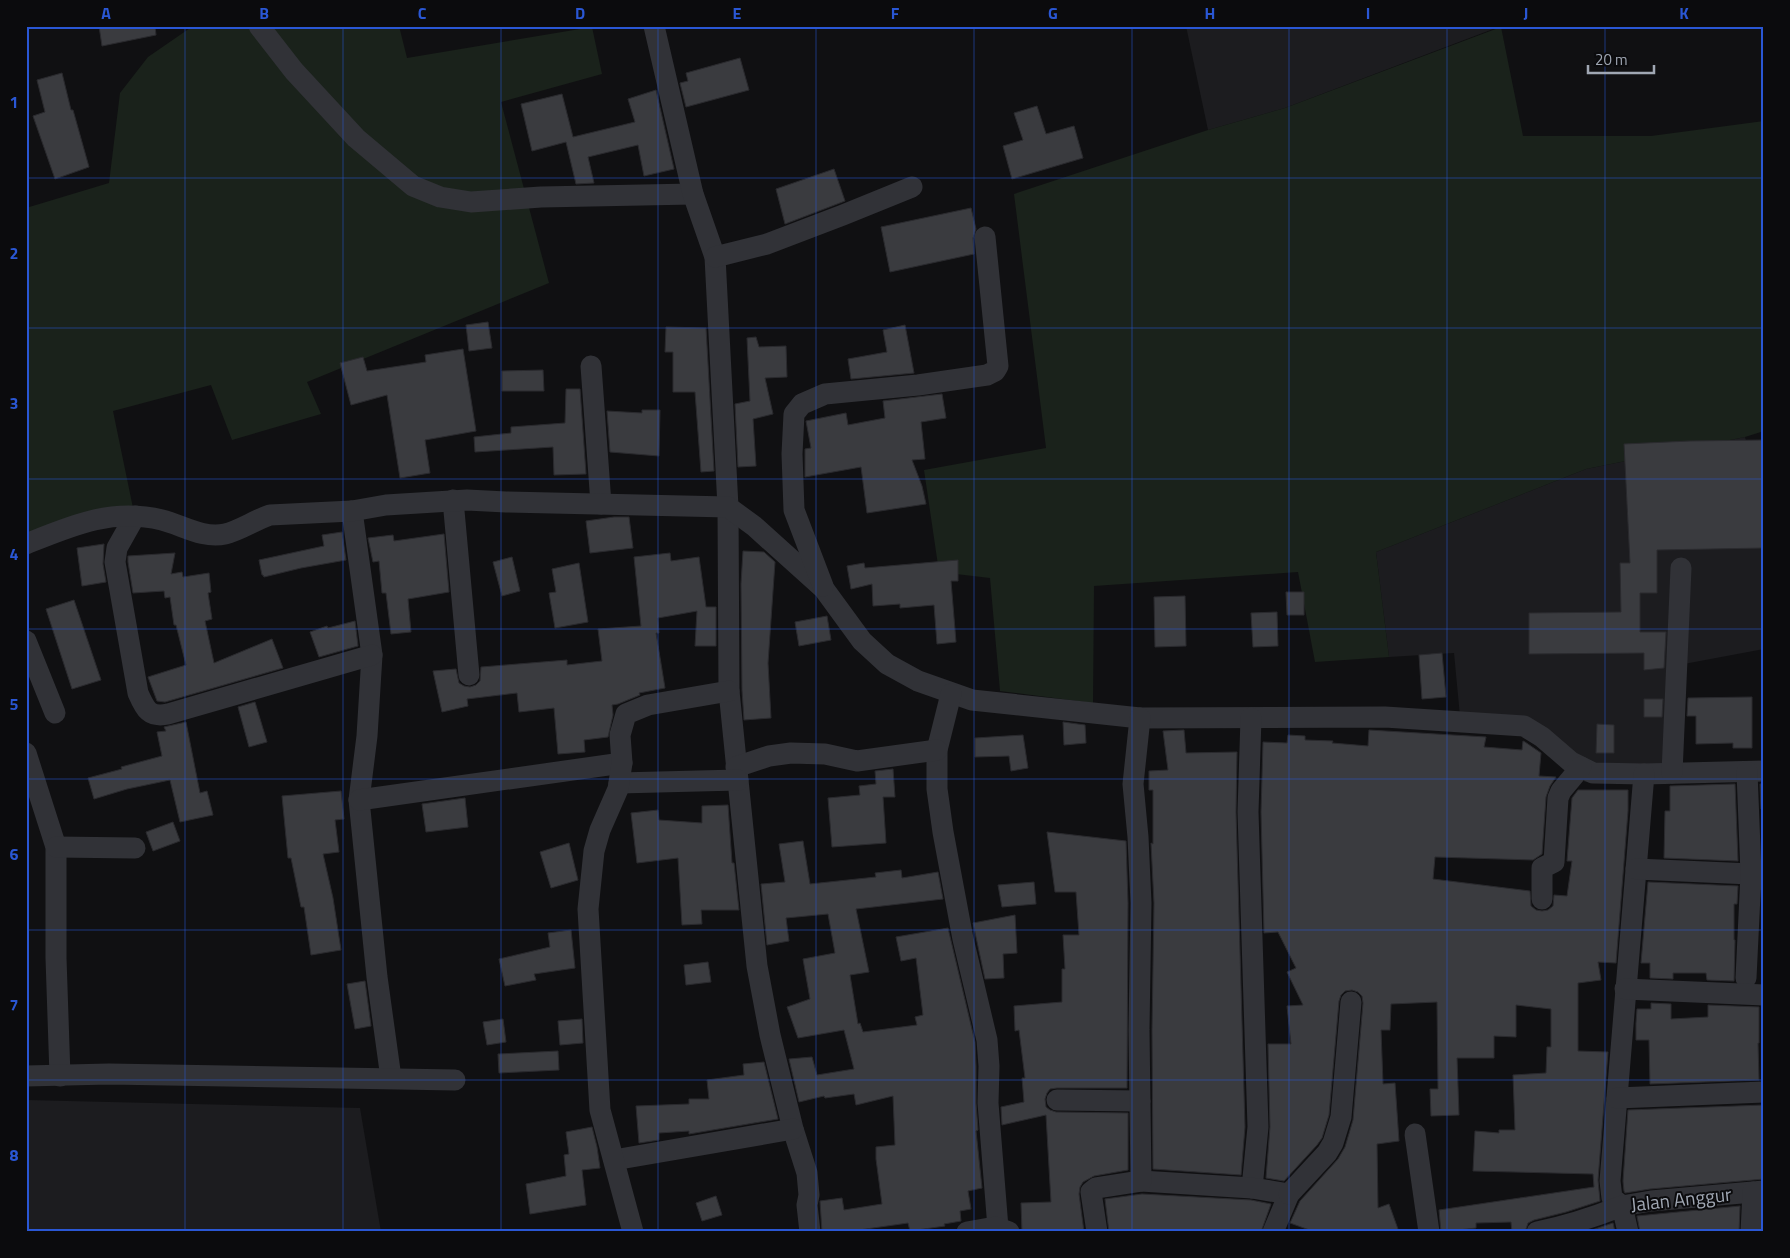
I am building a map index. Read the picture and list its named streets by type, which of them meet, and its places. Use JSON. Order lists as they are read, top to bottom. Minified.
{"streets":{"street":["Jalan Anggur"]},"scale_bar":"20 m","grid":{"columns":["A","B","C","D","E","F","G","H","I","J","K"],"rows":["1","2","3","4","5","6","7","8"]}}
